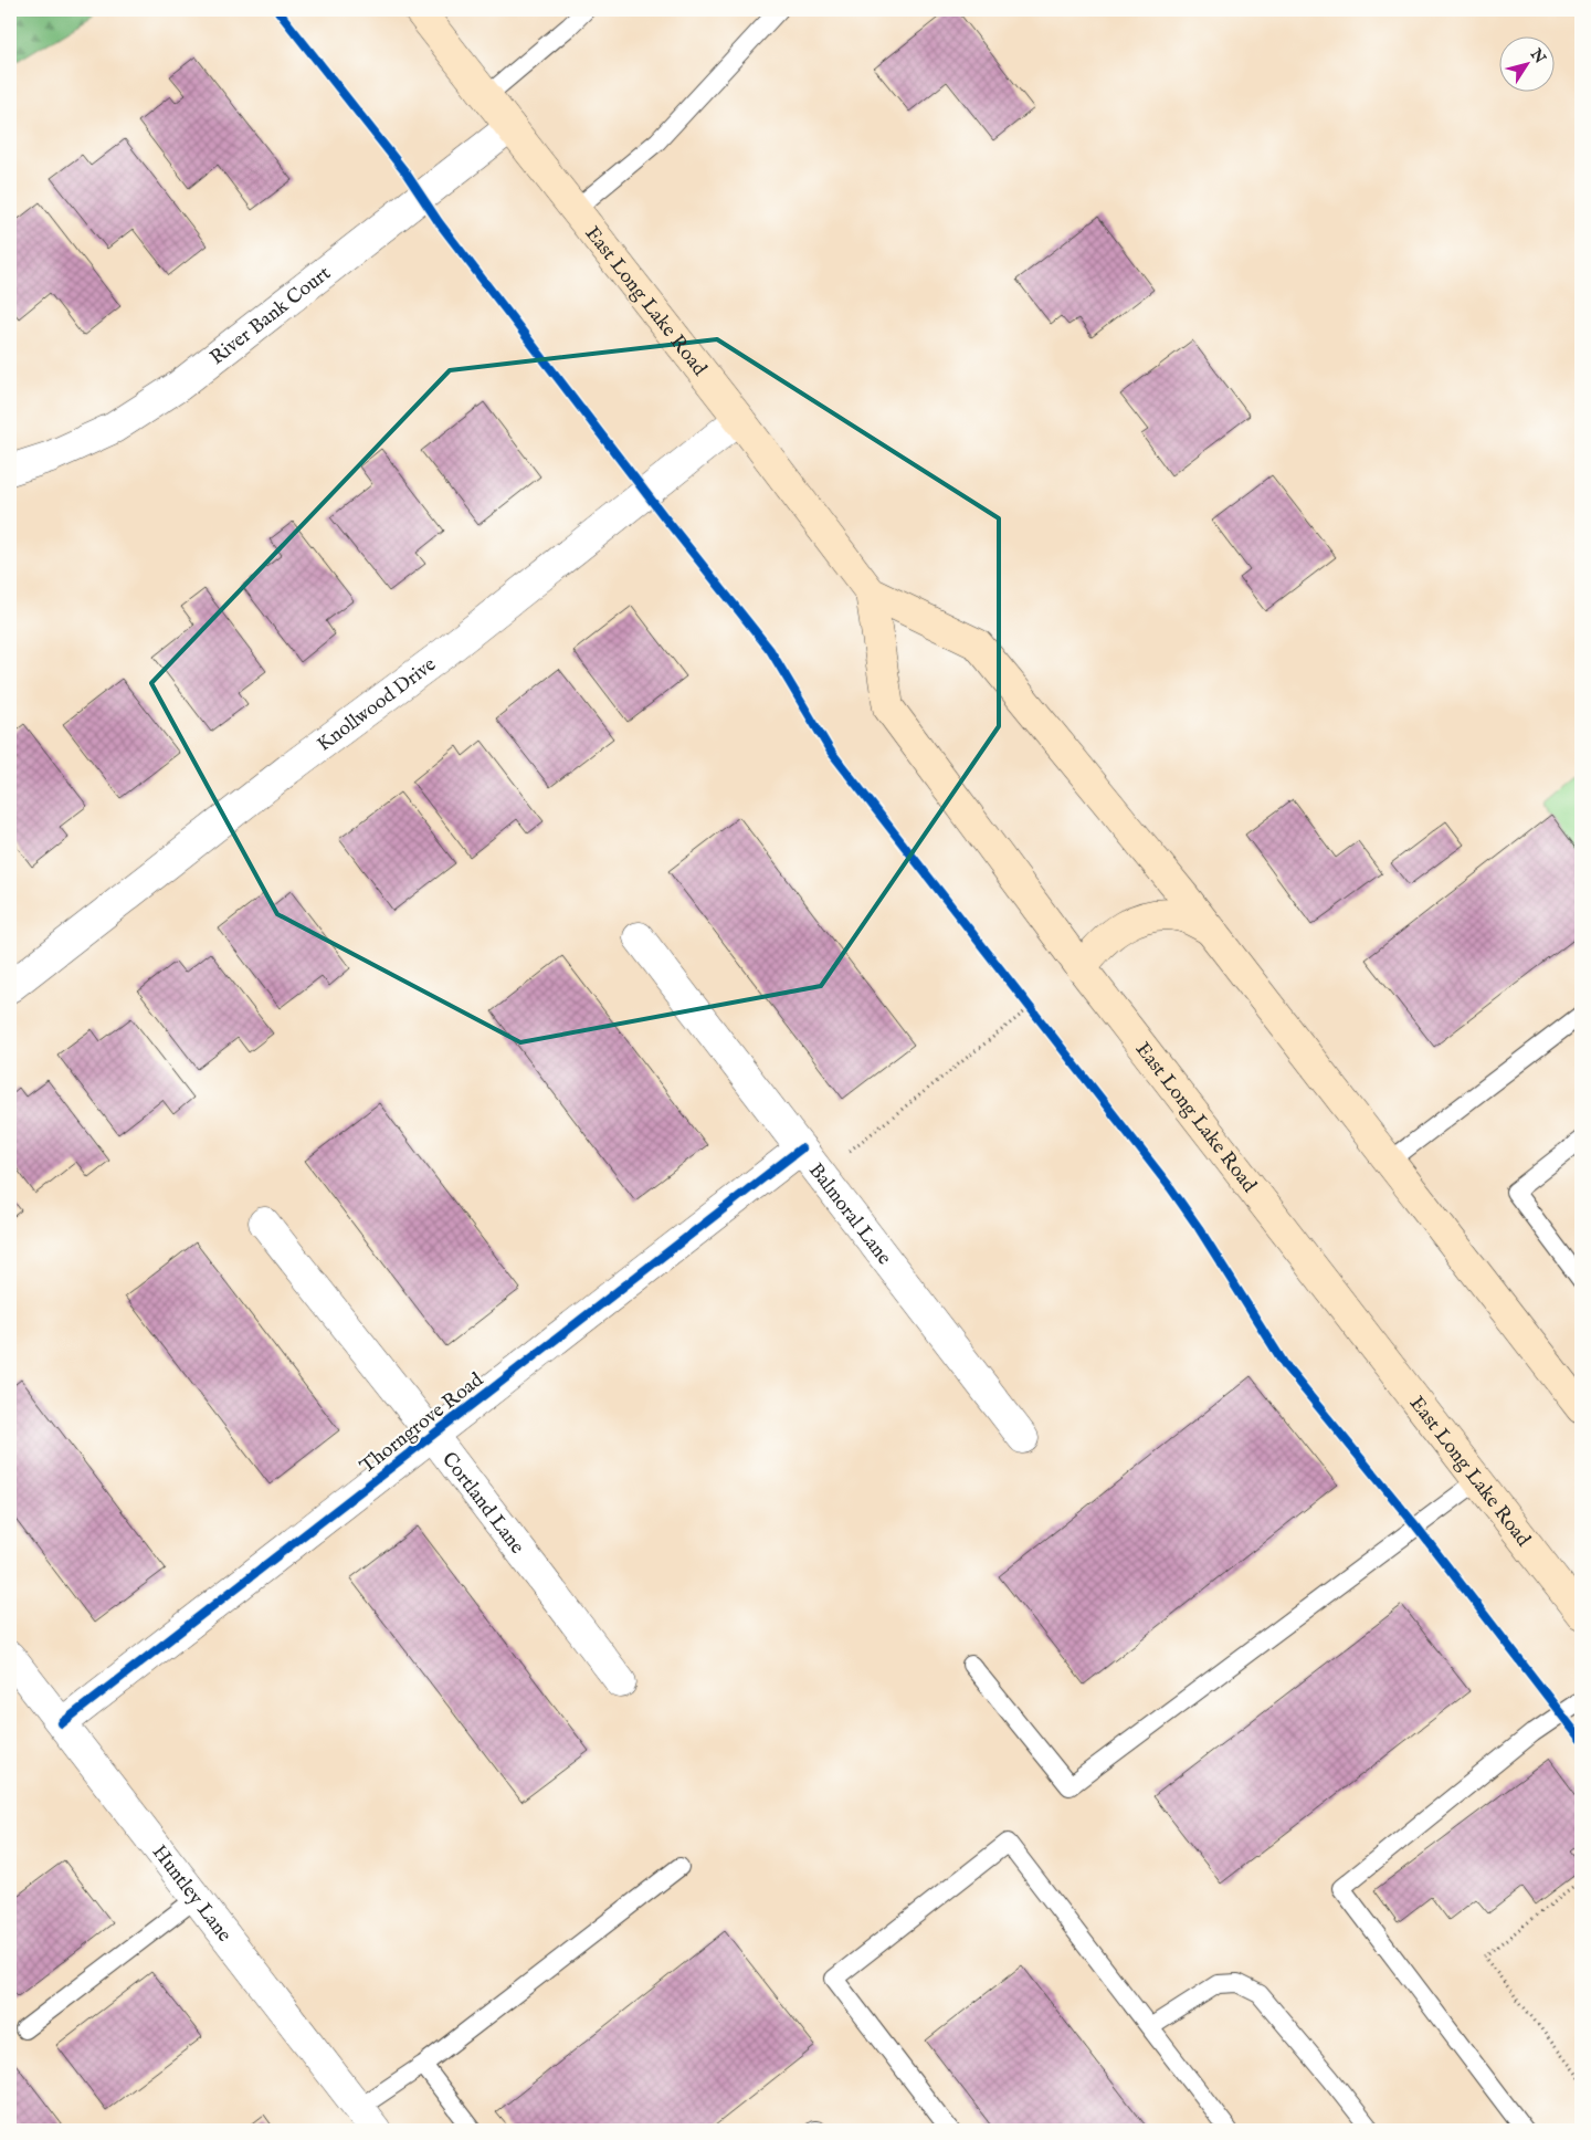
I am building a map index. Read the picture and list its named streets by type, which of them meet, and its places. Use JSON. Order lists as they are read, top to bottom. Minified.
{"streets":{"main road":["East Long Lake Road"],"street":["River Bank Court","Knollwood Drive","Balmoral Lane","Thorngrove Road","Cortland Lane","Huntley Lane"]},"crossings":[["East Long Lake Road","River Bank Court"],["East Long Lake Road","Knollwood Drive"],["Balmoral Lane","Thorngrove Road"],["Thorngrove Road","Cortland Lane"],["Thorngrove Road","Huntley Lane"]],"north":"top right"}
